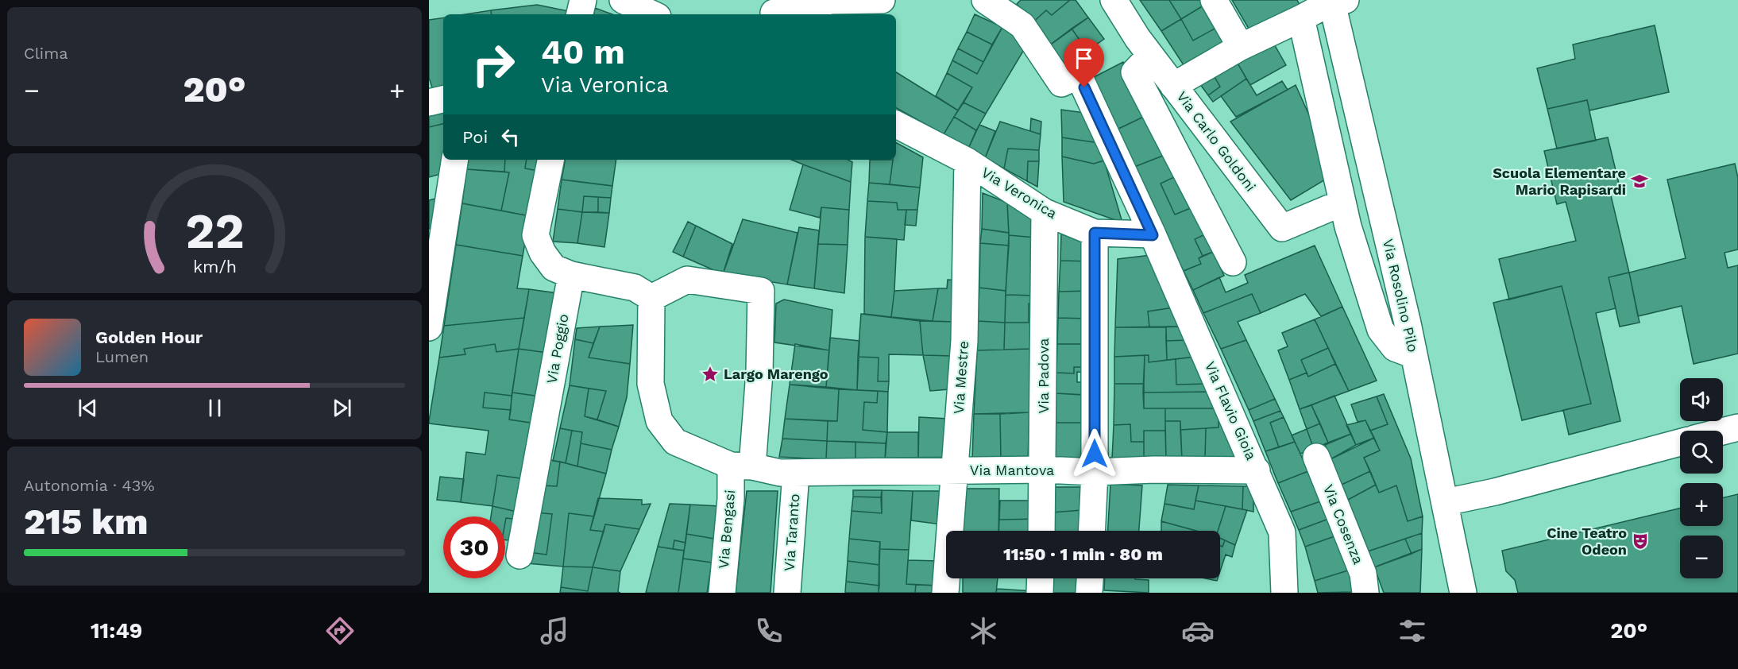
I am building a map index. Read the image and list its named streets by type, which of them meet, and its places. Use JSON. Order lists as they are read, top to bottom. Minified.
{"streets":{"street":["Via Carlo Goldoni","Via Veronica","Via Rosolino Pilo","Via Poggio","Via Padova","Via Mestre","Via Flavio Gioia","Via Mantova","Via Cosenza","Via Bengasi","Via Taranto"]},"crossings":[["Via Veronica","Via Padova"],["Via Veronica","Via Mestre"],["Via Veronica","Via Flavio Gioia"],["Via Padova","Via Mantova"],["Via Mestre","Via Mantova"],["Via Flavio Gioia","Via Mantova"],["Via Mantova","Via Bengasi"],["Via Mantova","Via Taranto"]],"places":{"school or university":["Scuola Elementare Mario Rapisardi"],"place":["Largo Marengo"],"theatre":["Cine Teatro Odeon"]},"page":{"tile":["Clima",["Autonomia · 43%","215 km"]],"turn":["40 m","Via Veronica"],"heat":["−","20°","+"],"then":"Poi","song":["Golden Hour","Lumen"],"map_buttons":["+","−"],"limit":"30","trip":"11:50 · 1 min · 80 m","tabs":["11:49","20°"],"gauge":["22","km/h"]}}
